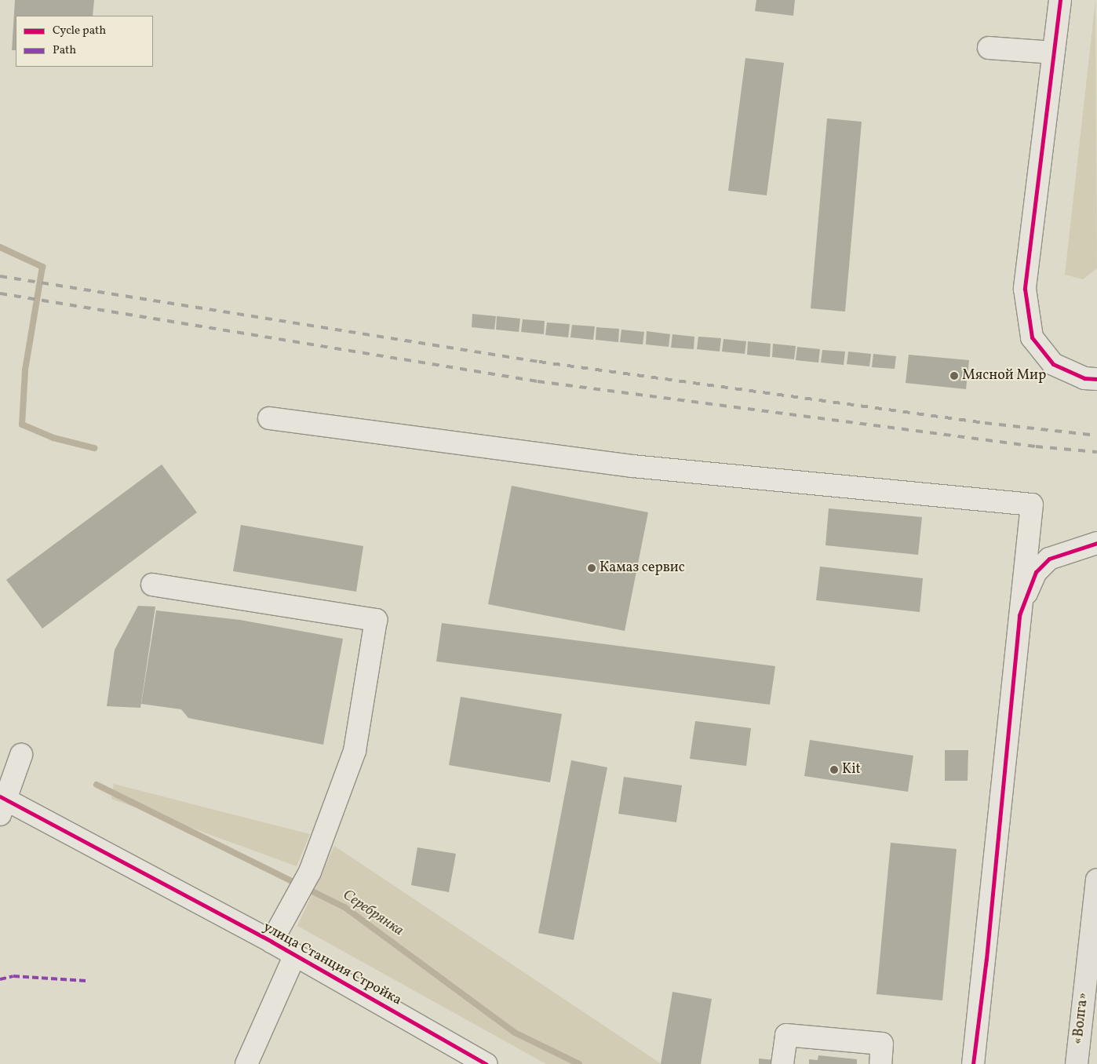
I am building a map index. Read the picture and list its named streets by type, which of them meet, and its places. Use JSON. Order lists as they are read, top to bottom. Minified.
{"streets":{"highway":["«Волга»"],"street":["улица Станция Стройка"]},"water":["Серебрянка"],"places":["Мясной Мир","Камаз сервис","Kit"],"legend":["Cycle path","Path"]}
